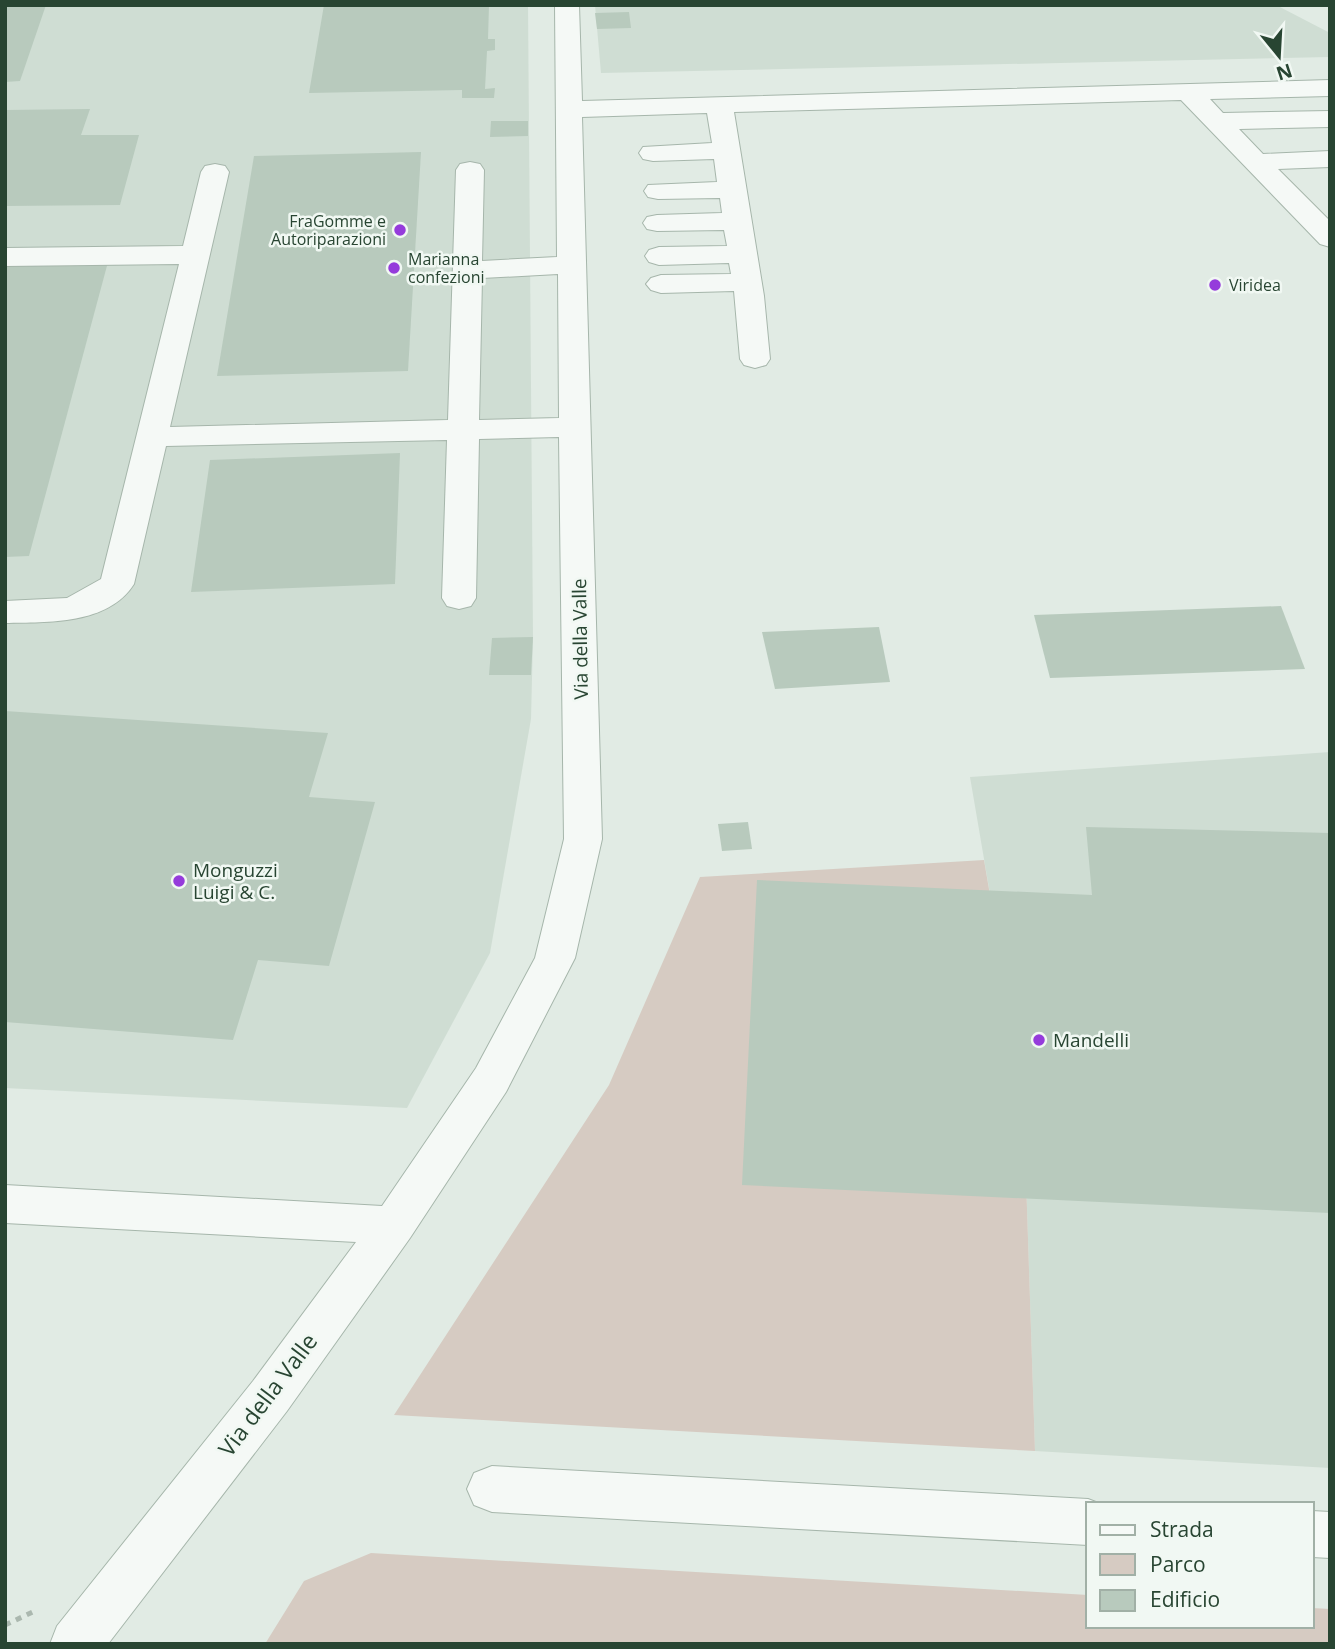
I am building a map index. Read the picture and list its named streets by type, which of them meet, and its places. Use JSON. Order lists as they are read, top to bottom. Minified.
{"streets":{"street":["Via della Valle"]},"places":["FraGomme e Autoriparazioni","Marianna confezioni","Viridea","Monguzzi Luigi & C.","Mandelli"],"legend":["Strada","Parco","Edificio"],"north":"bottom"}
